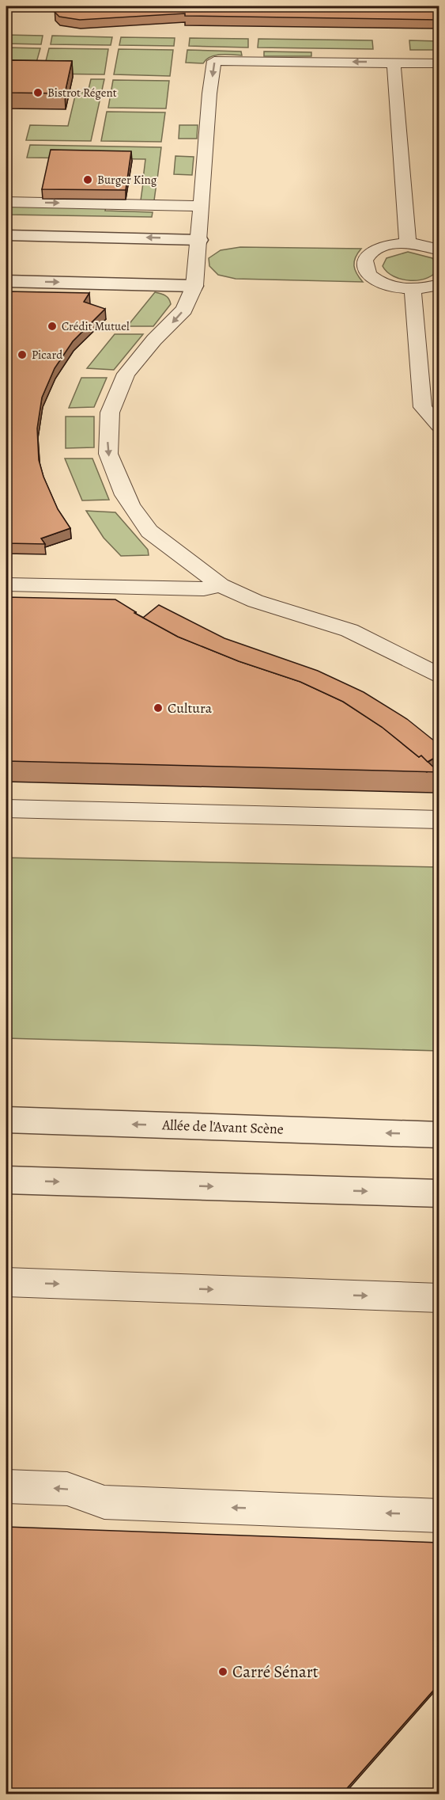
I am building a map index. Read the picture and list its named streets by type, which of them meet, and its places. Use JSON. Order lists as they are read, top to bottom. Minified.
{"streets":{"street":["Allée de l'Avant Scène"]},"places":["Bistrot Régent","Burger King","Crédit Mutuel","Picard","Cultura","Carré Sénart"]}
